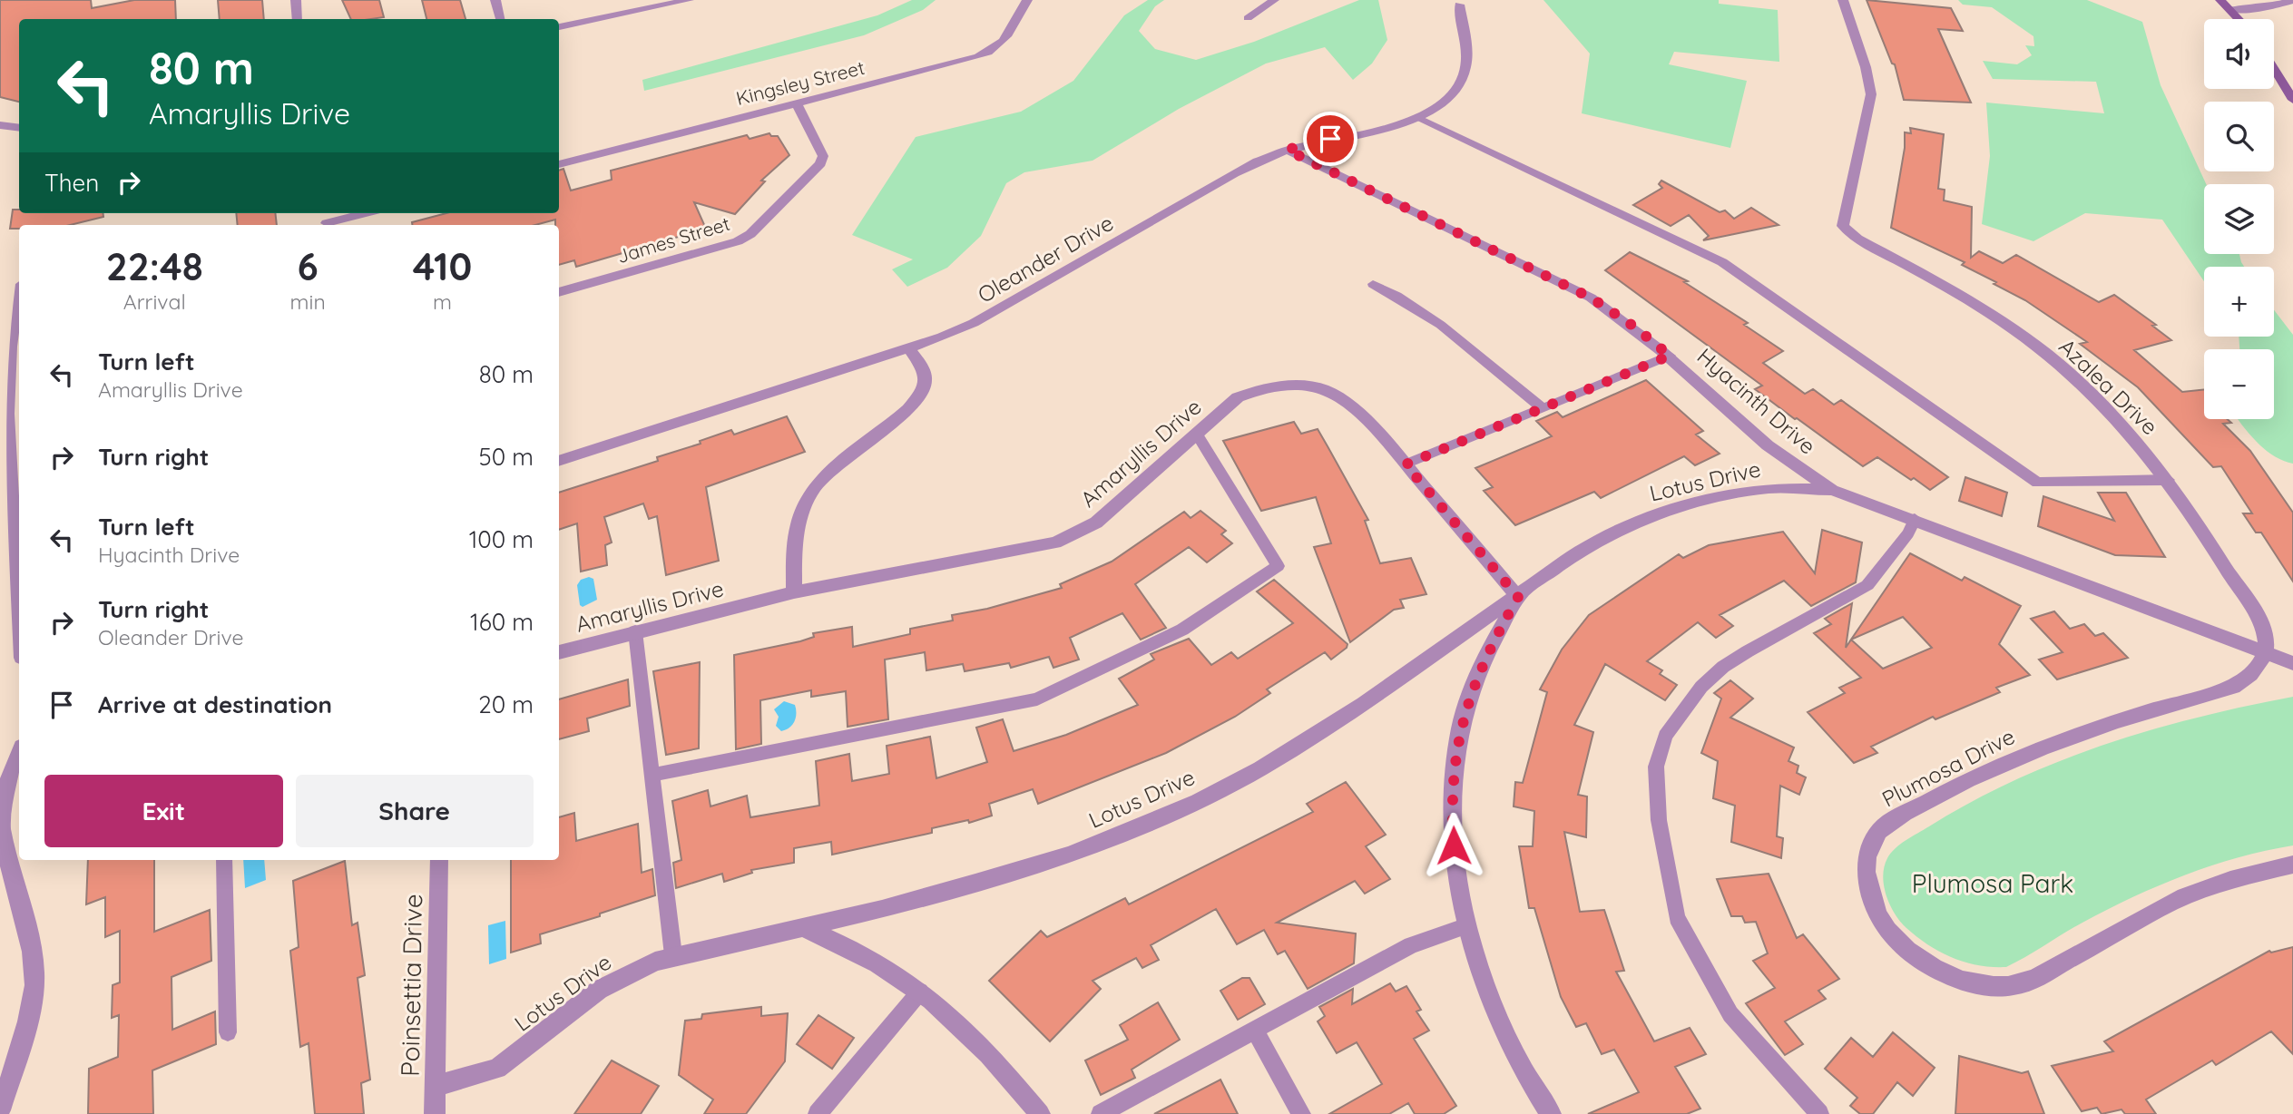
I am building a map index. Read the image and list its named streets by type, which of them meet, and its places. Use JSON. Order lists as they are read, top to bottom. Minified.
{"streets":{"street":["Kingsley Street","James Street","Oleander Drive","Azalea Drive","Hyacinth Drive","Amaryllis Drive","Lotus Drive","Plumosa Drive","Poinsettia Drive"]},"crossings":[["Kingsley Street","James Street"],["Oleander Drive","Hyacinth Drive"],["Azalea Drive","Hyacinth Drive"],["Azalea Drive","Plumosa Drive"],["Hyacinth Drive","Lotus Drive"],["Hyacinth Drive","Plumosa Drive"],["Amaryllis Drive","Lotus Drive"],["Lotus Drive","Poinsettia Drive"]],"parks":["Plumosa Park"],"page":{"map_buttons":["+","−"],"turn":["80 m","Amaryllis Drive"],"then":"Then","eta":["22:48","Arrival","6","min","410","m"],"list":[{"name":"Turn left","note":"Amaryllis Drive","value":"80 m"},{"name":"Turn right","value":"50 m"},{"name":"Turn left","note":"Hyacinth Drive","value":"100 m"},{"name":"Turn right","note":"Oleander Drive","value":"160 m"},{"name":"Arrive at destination","value":"20 m"}],"buttons":["Exit","Share"]}}
